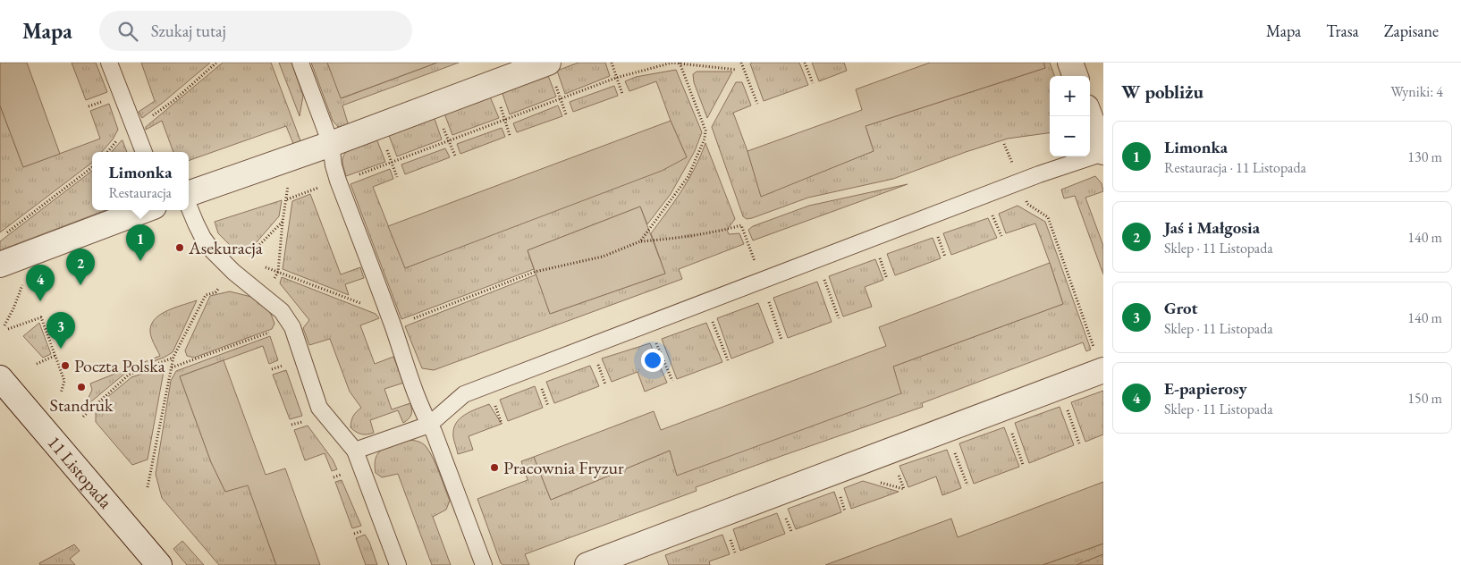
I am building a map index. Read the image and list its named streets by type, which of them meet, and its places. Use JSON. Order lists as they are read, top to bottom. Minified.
{"streets":{"street":["11 Listopada"]},"places":["Asekuracja","Poczta Polska","Standruk","Pracownia Fryzur"],"page":{"header":"Mapa","search":"Szukaj tutaj","nav":["Mapa","Trasa","Zapisane"],"heading":["W pobliżu","Wyniki: 4"],"map_buttons":["+","−"],"list":[{"mark":"1","name":"Limonka","note":"Restauracja · 11 Listopada","value":"130 m"},{"mark":"2","name":"Jaś i Małgosia","note":"Sklep · 11 Listopada","value":"140 m"},{"mark":"3","name":"Grot","note":"Sklep · 11 Listopada","value":"140 m"},{"mark":"4","name":"E-papierosy","note":"Sklep · 11 Listopada","value":"150 m"}],"popup":["Limonka","Restauracja"],"pins":["1","2","4","3"]}}
